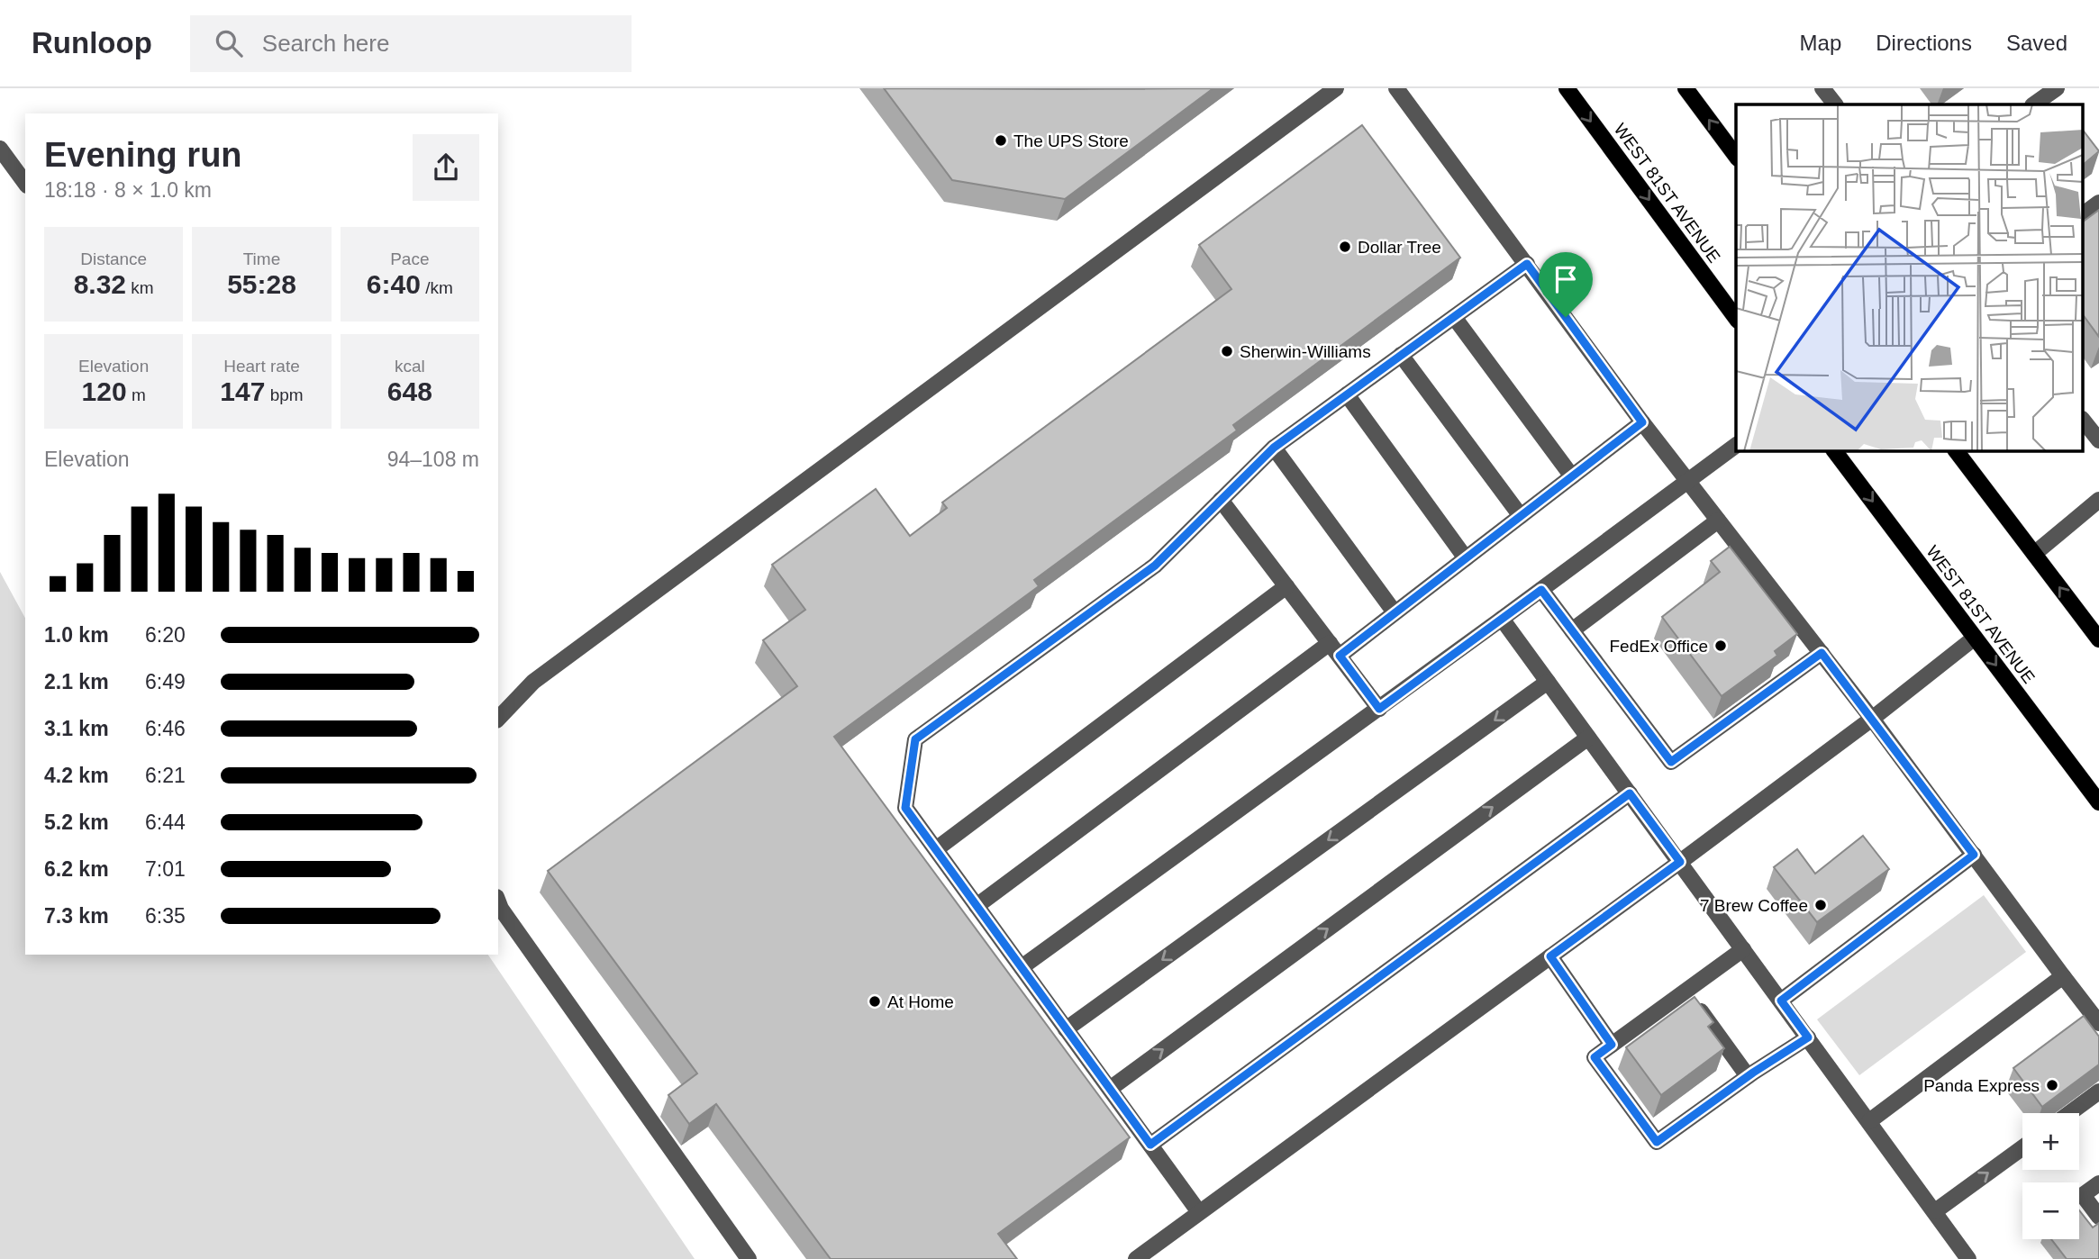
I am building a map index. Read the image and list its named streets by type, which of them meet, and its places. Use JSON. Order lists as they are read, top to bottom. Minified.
{"streets":{"main road":["WEST 81ST AVENUE"]},"places":["The UPS Store","Dollar Tree","Sherwin-Williams","FedEx Office","7 Brew Coffee","At Home","Panda Express"],"page":{"header":"Runloop","search":"Search here","nav":["Map","Directions","Saved"],"heading":["Evening run","18:18 · 8 × 1.0 km"],"stats":[["Distance","8.32 km"],["Time","55:28"],["Pace","6:40 /km"],["Elevation","120 m"],["Heart rate","147 bpm"],["kcal","648"]],"chart":["Elevation","94–108 m"],"list":[{"name":"1.0 km","note":"6:20"},{"name":"2.1 km","note":"6:49"},{"name":"3.1 km","note":"6:46"},{"name":"4.2 km","note":"6:21"},{"name":"5.2 km","note":"6:44"},{"name":"6.2 km","note":"7:01"},{"name":"7.3 km","note":"6:35"}],"map_buttons":["+","−"]}}
